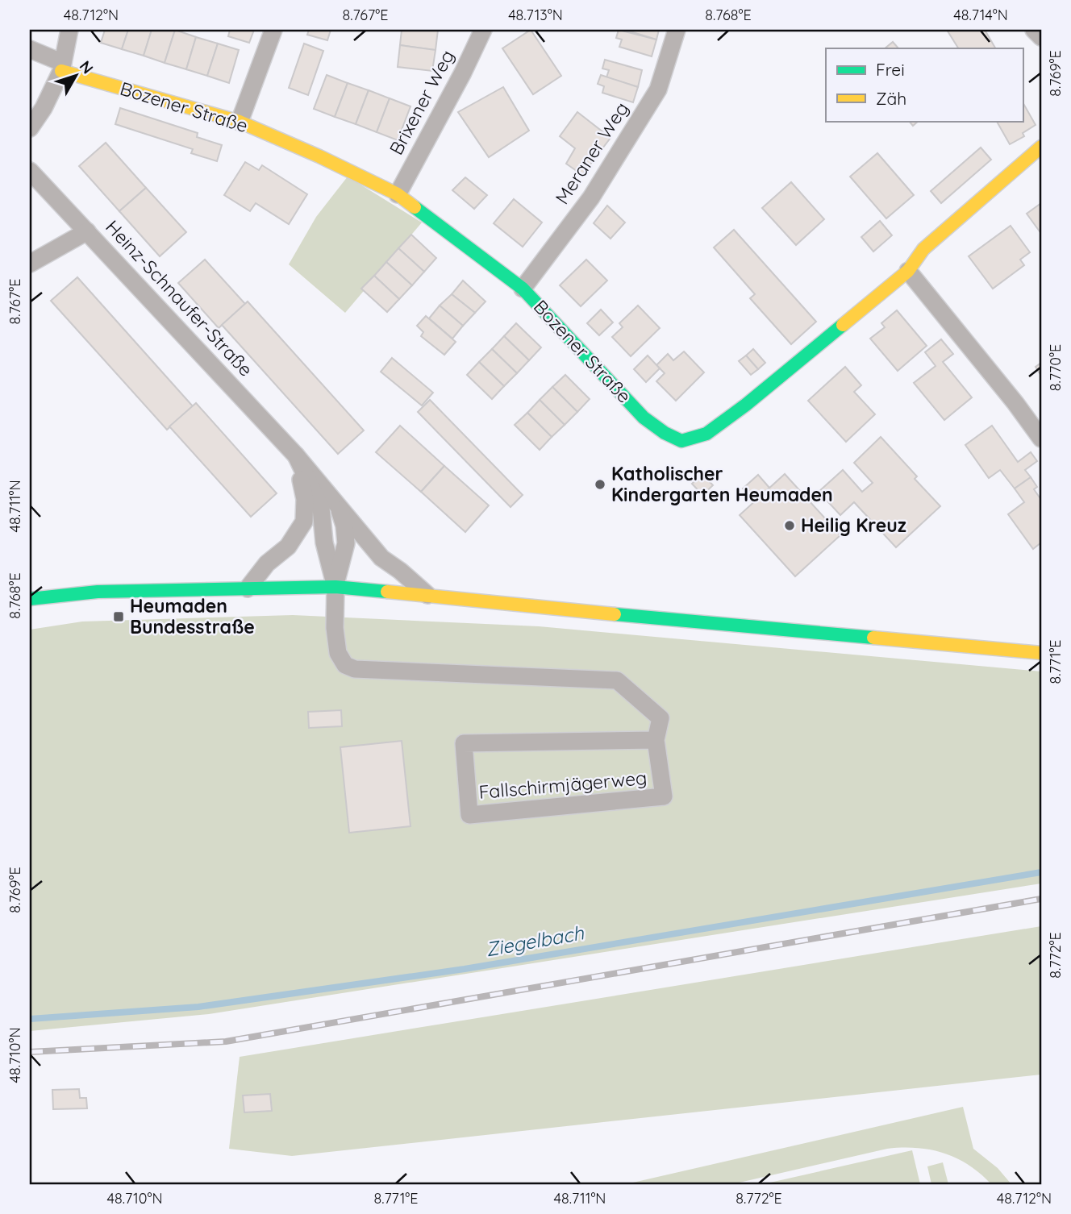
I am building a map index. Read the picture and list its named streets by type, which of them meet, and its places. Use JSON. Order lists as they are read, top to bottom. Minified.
{"streets":{"street":["Brixener Weg","Bozener Straße","Meraner Weg","Heinz-Schnaufer-Straße","Fallschirmjägerweg"]},"crossings":[["Brixener Weg","Bozener Straße"],["Bozener Straße","Meraner Weg"],["Heinz-Schnaufer-Straße","Fallschirmjägerweg"]],"water":["Ziegelbach"],"places":{"other":["Katholischer Kindergarten Heumaden","Heilig Kreuz"],"transit":["Heumaden Bundesstraße"]},"legend":["Frei","Zäh"],"north":"top right","coordinates":["48.712°N","8.767°E","48.713°N","8.768°E","48.714°N","8.769°E","8.770°E","48.711°N","8.771°E","8.772°E","48.710°N"]}
